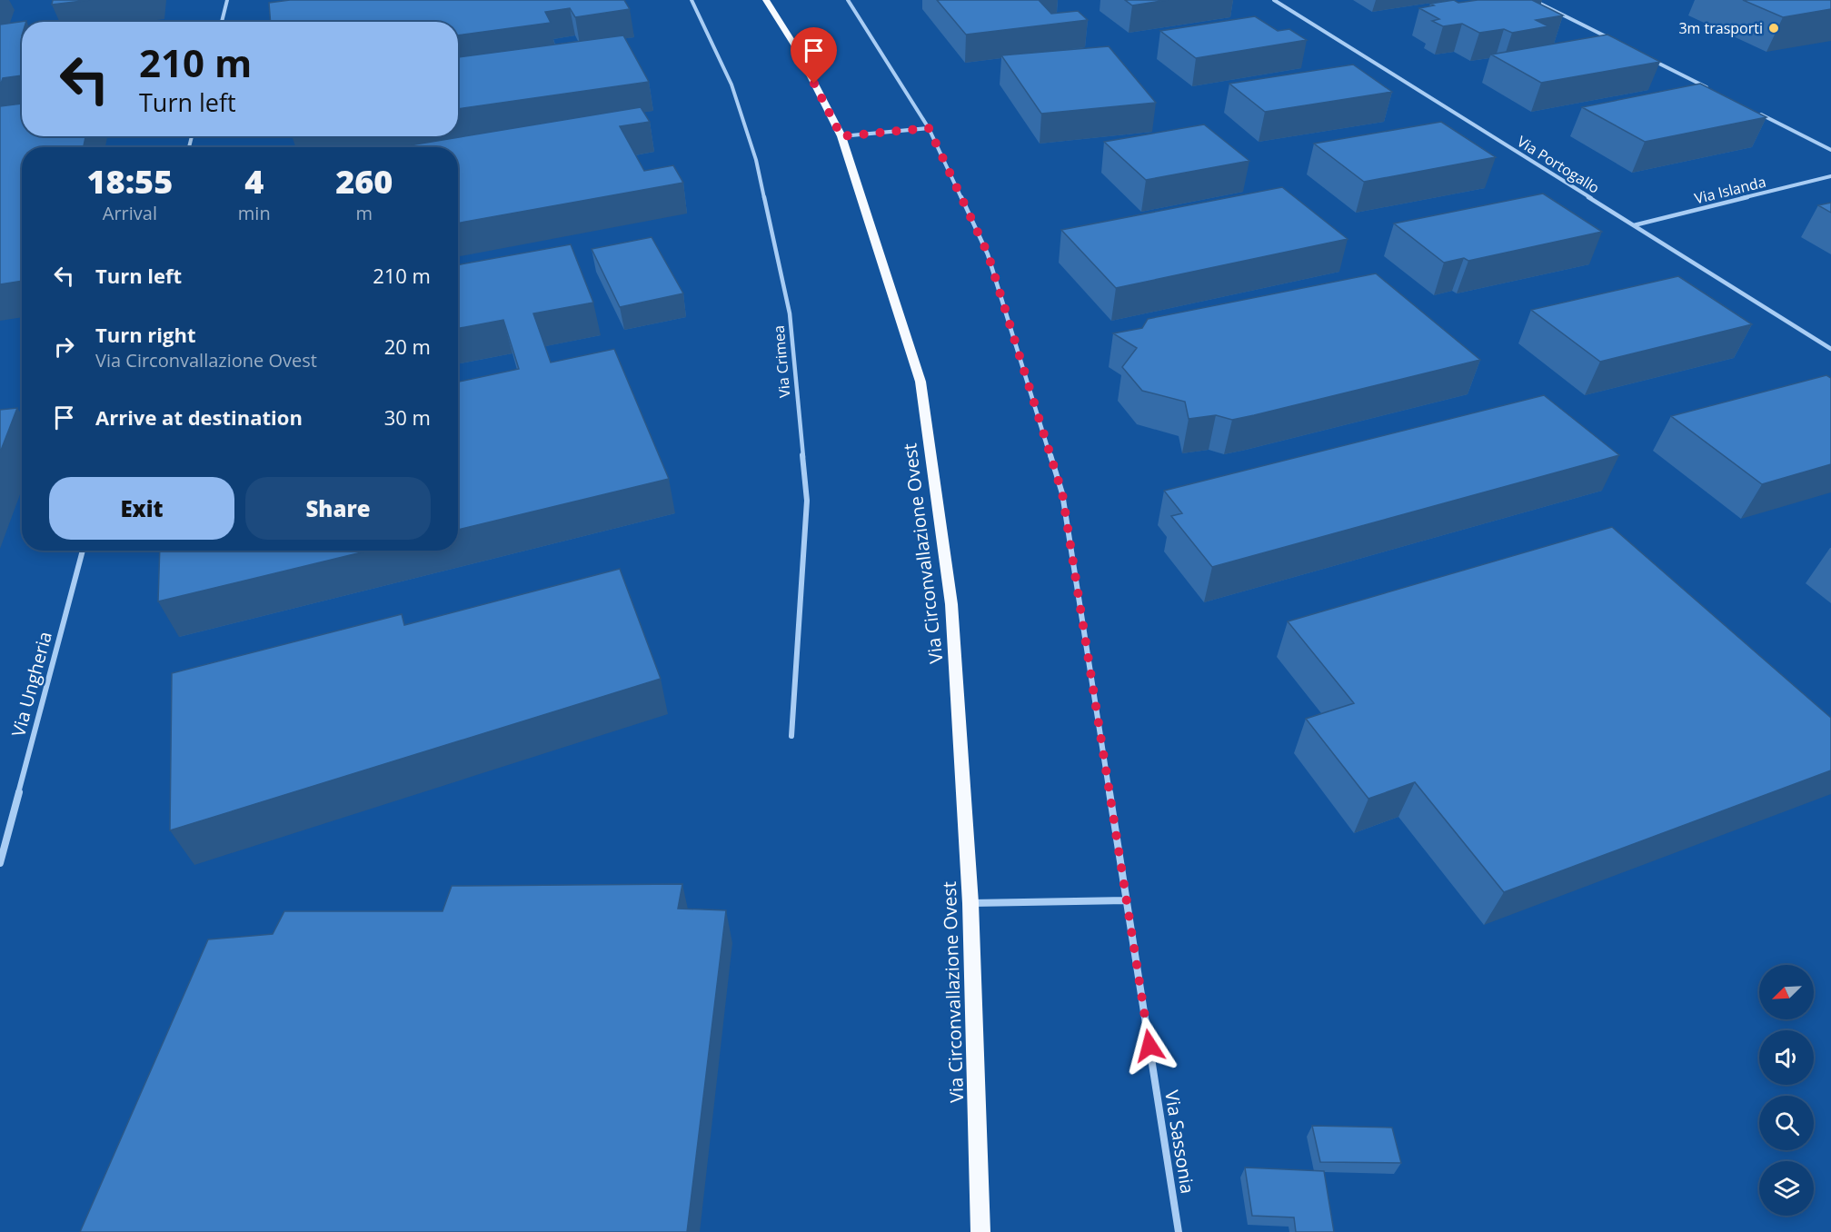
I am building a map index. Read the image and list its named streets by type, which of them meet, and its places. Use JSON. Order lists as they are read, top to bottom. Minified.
{"streets":{"main road":["Via Circonvallazione Ovest"],"street":["Via Portogallo","Via Islanda","Via Crimea","Via Ungheria","Via Sassonia"]},"crossings":[["Via Portogallo","Via Islanda"]],"places":["3m trasporti"],"north":"bottom left","page":{"turn":["210 m","Turn left"],"eta":["18:55","Arrival","4","min","260","m"],"list":[{"name":"Turn left","value":"210 m"},{"name":"Turn right","note":"Via Circonvallazione Ovest","value":"20 m"},{"name":"Arrive at destination","value":"30 m"}],"buttons":["Exit","Share"]}}
